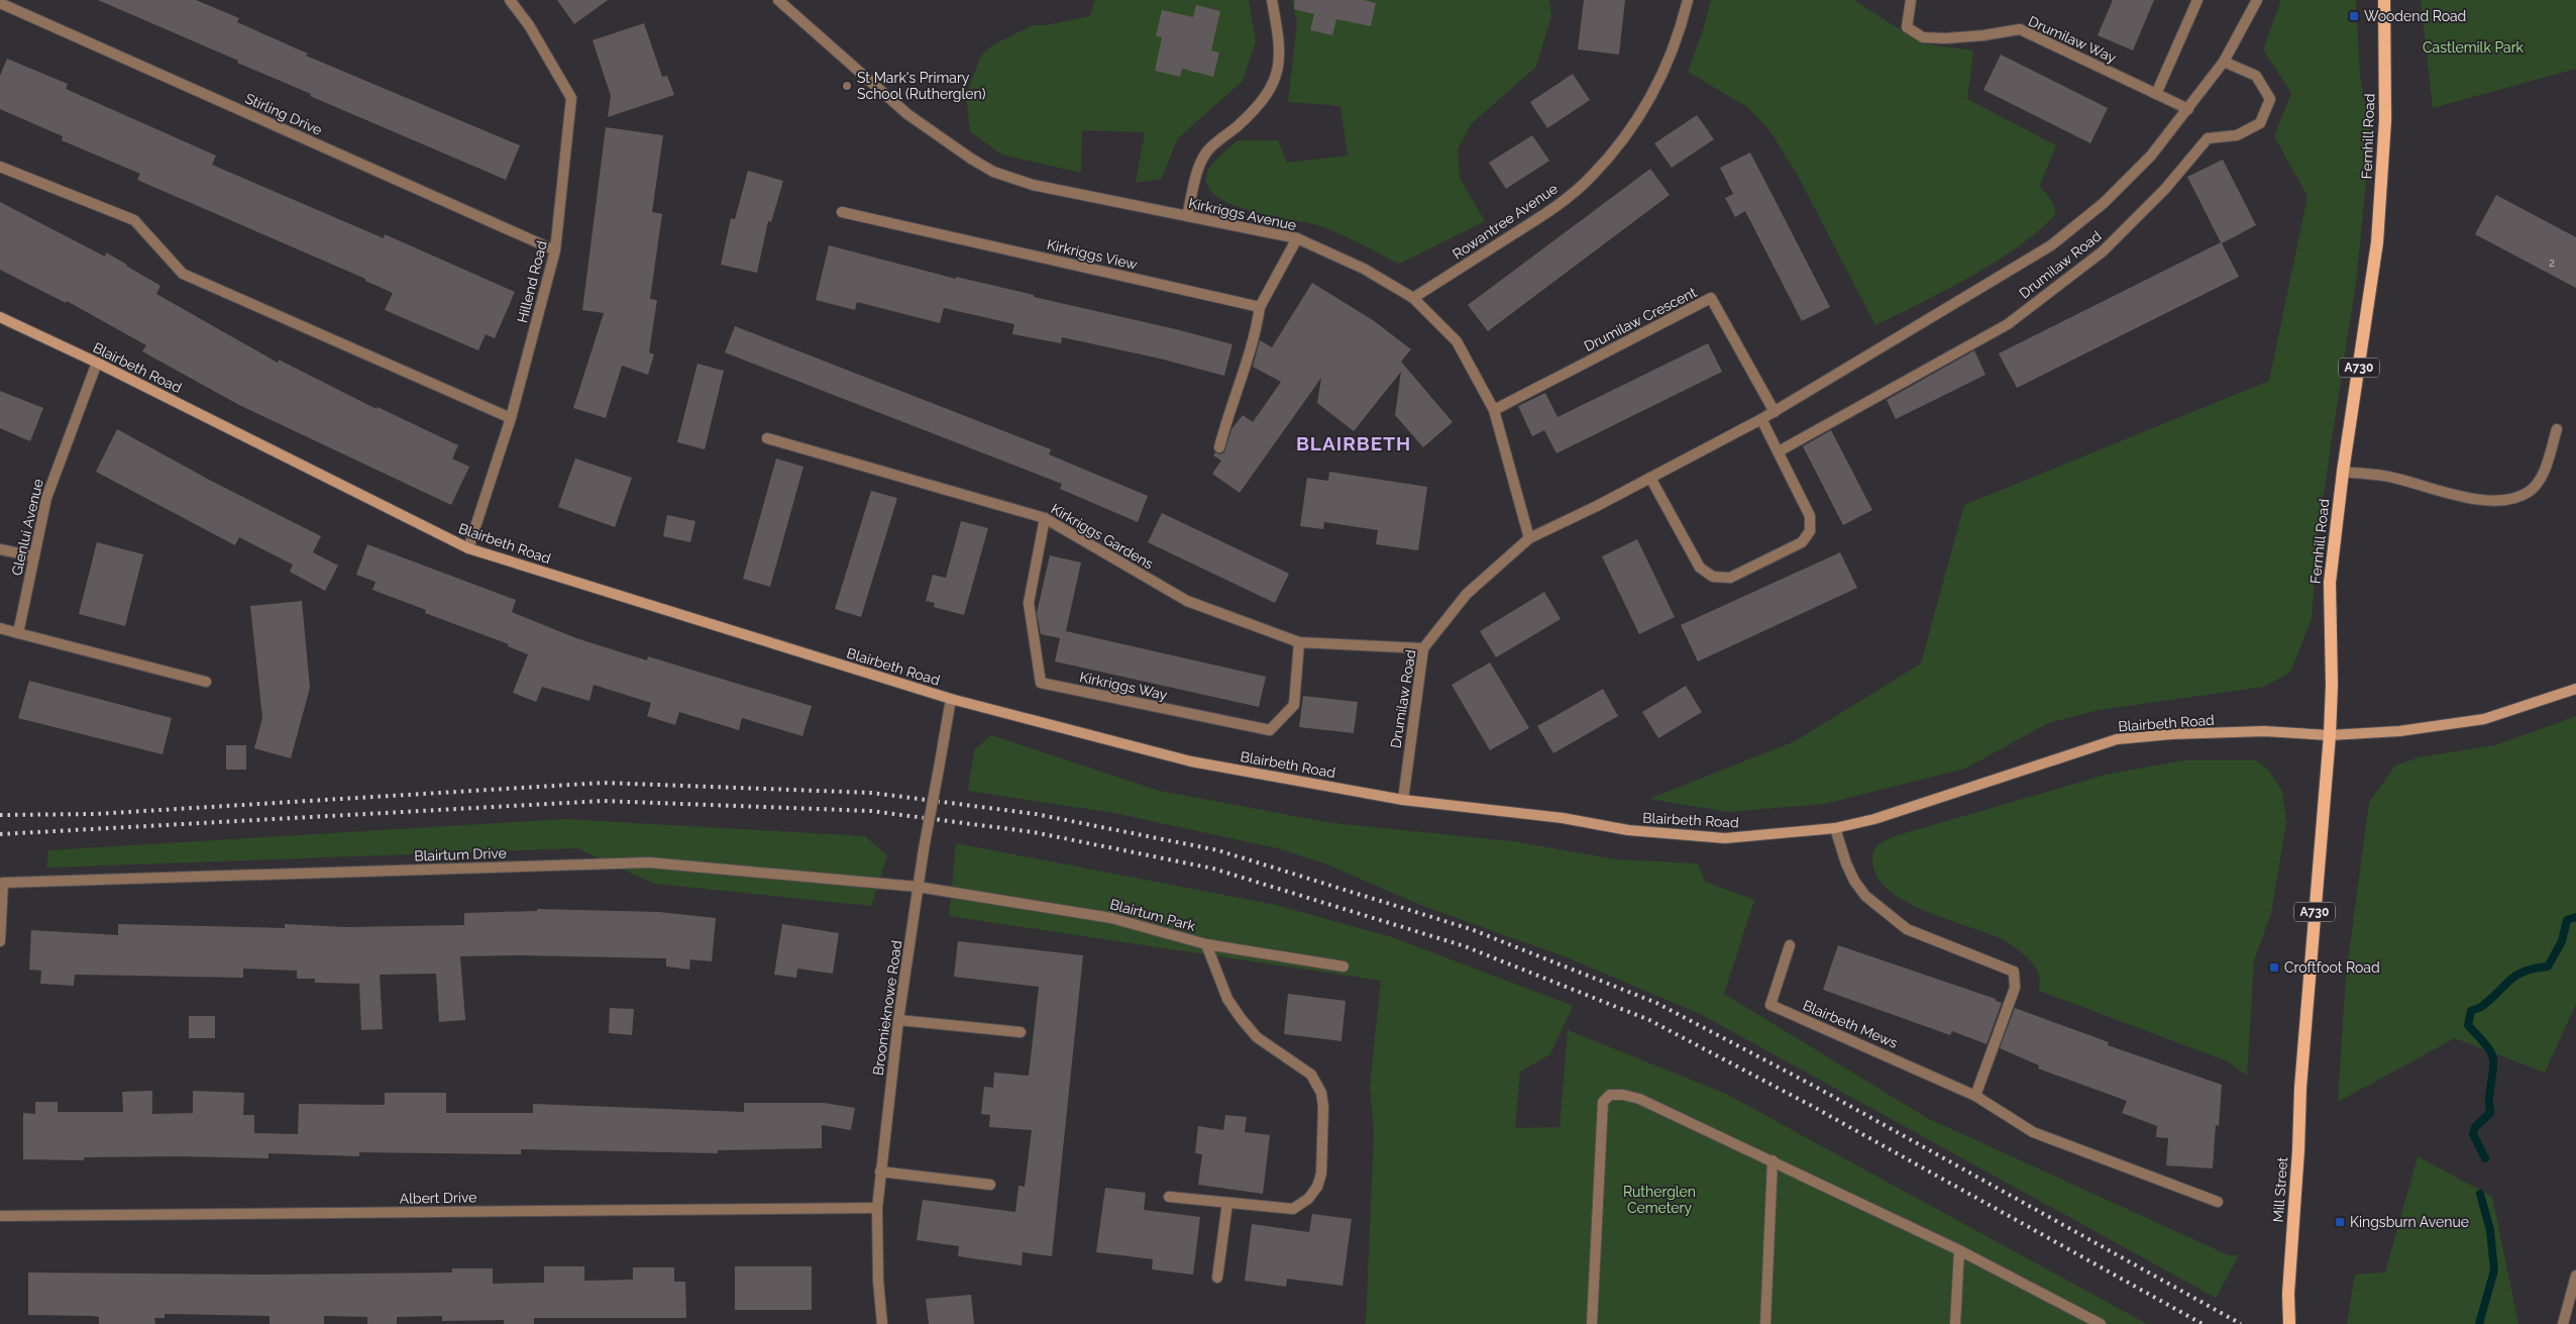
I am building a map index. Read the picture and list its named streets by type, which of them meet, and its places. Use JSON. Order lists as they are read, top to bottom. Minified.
{"streets":{"main road":["Fernhill Road","Blairbeth Road","A730","Mill Street"],"street":["Drumilaw Way","Stirling Drive","Kirkriggs Avenue","Rowantree Avenue","Kirkriggs View","Drumilaw Road","Hillend Road","Drumilaw Crescent","Glenlui Avenue","Kirkriggs Gardens","Kirkriggs Way","Blairtum Drive","Blairtum Park","Broomieknowe Road","Blairbeth Mews","Albert Drive"]},"crossings":[["Drumilaw Way","Drumilaw Road"],["Stirling Drive","Hillend Road"],["Fernhill Road","Blairbeth Road"],["Fernhill Road","Mill Street"],["Kirkriggs Avenue","Rowantree Avenue"],["Kirkriggs Avenue","Drumilaw Road"],["Kirkriggs Avenue","Drumilaw Crescent"],["Drumilaw Road","Drumilaw Crescent"],["Drumilaw Road","Blairbeth Road"],["Drumilaw Road","Kirkriggs Gardens"],["Hillend Road","Blairbeth Road"],["Blairbeth Road","Glenlui Avenue"],["Blairbeth Road","Broomieknowe Road"],["Kirkriggs Gardens","Kirkriggs Way"],["Blairtum Drive","Blairtum Park"],["Blairtum Drive","Broomieknowe Road"],["Blairtum Park","Broomieknowe Road"],["Broomieknowe Road","Albert Drive"]],"districts":["BLAIRBETH"],"parks":["Castlemilk Park","Rutherglen Cemetery"],"places":{"transit":["Woodend Road","Croftfoot Road","Kingsburn Avenue"],"other":["St Mark's Primary School (Rutherglen)"]},"house_numbers":["2"]}
